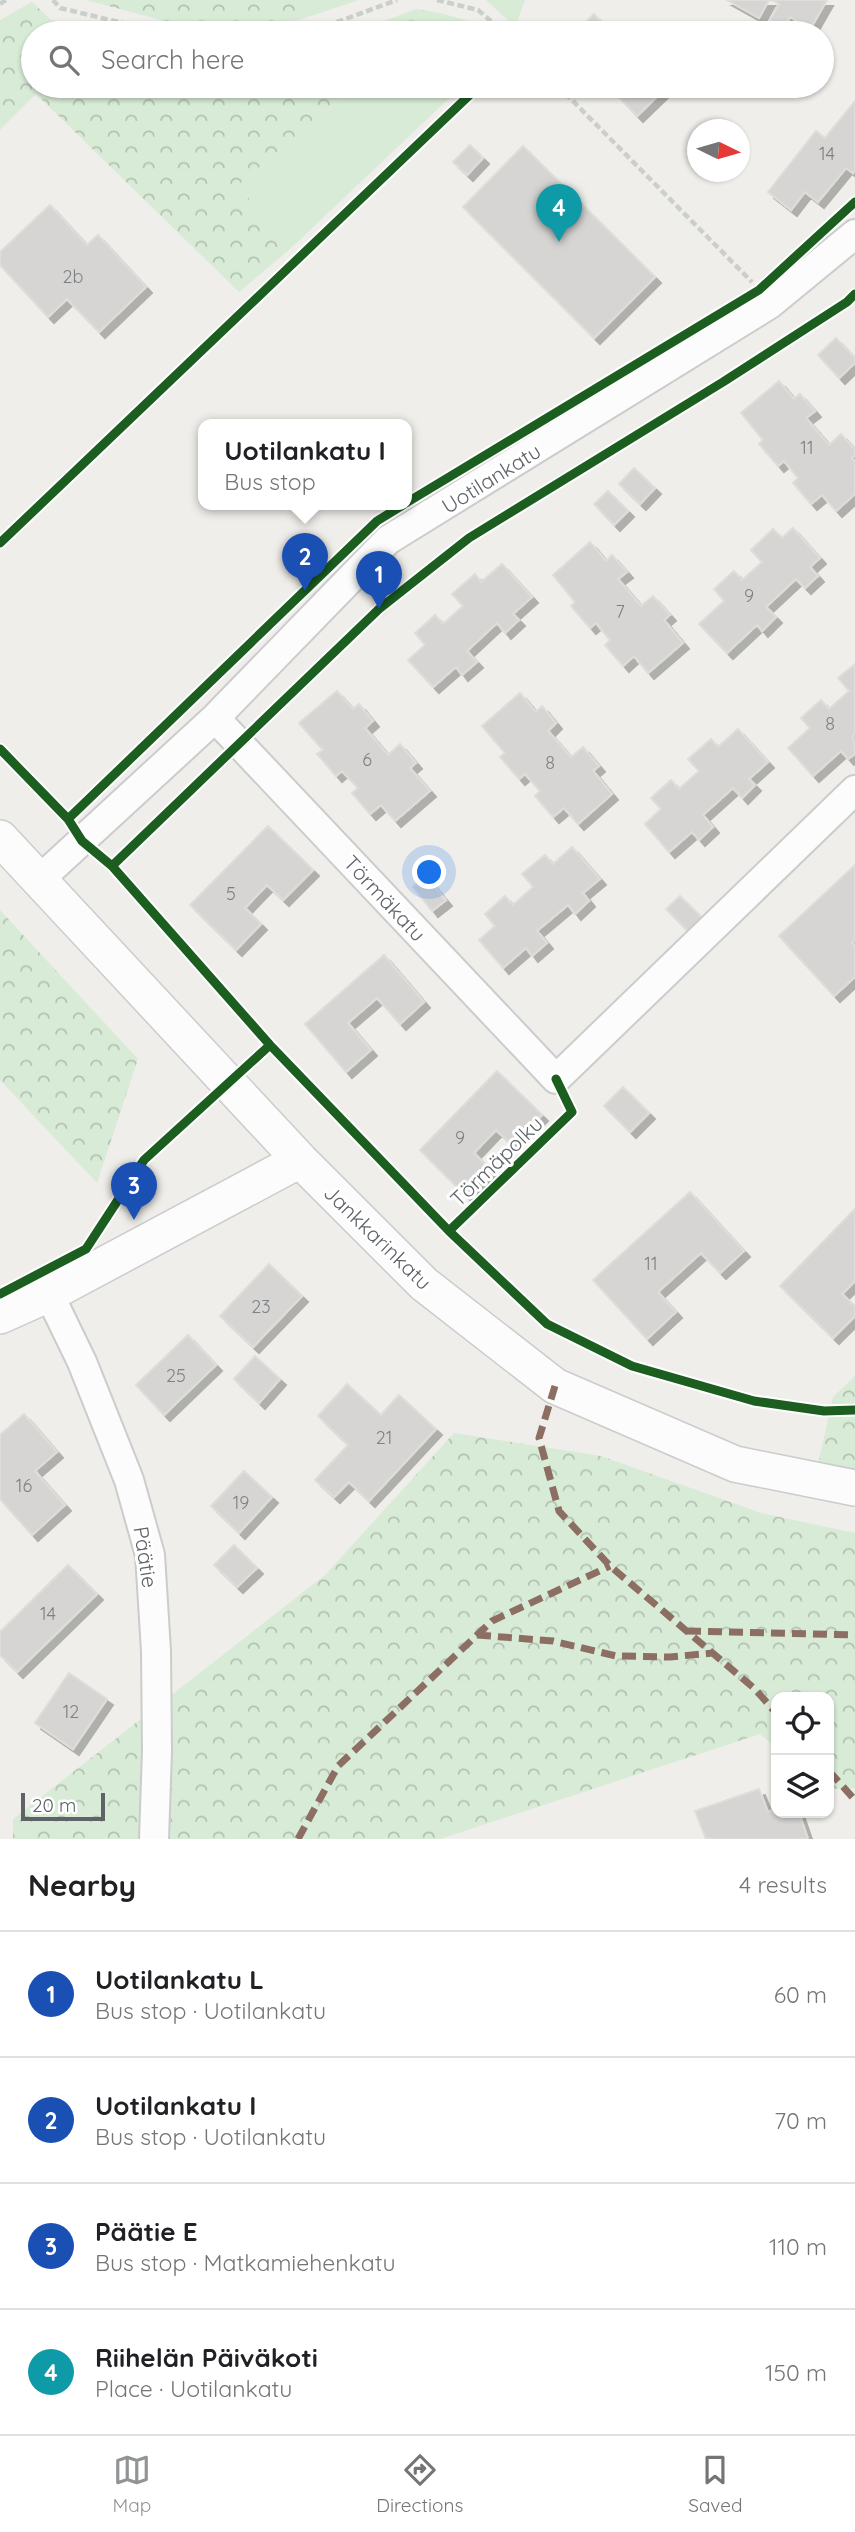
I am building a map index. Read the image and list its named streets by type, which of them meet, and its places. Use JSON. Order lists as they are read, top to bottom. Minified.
{"streets":{"street":["Uotilankatu","Törmäkatu","Jankkarinkatu","Päätie"],"cycle path":["Törmäpolku"]},"crossings":[["Uotilankatu","Törmäkatu"],["Uotilankatu","Jankkarinkatu"]],"house_numbers":["14","2b","11","9","7","8","6","8","5","9","11","23","25","21","16","19","14","12"],"scale_bar":"20 m","north":"right","page":{"search":"Search here","pins":["4","2","1","3"],"popup":["Uotilankatu I","Bus stop"],"scale":"20 m","heading":["Nearby","4 results"],"list":[{"mark":"1","name":"Uotilankatu L","note":"Bus stop · Uotilankatu","value":"60 m"},{"mark":"2","name":"Uotilankatu I","note":"Bus stop · Uotilankatu","value":"70 m"},{"mark":"3","name":"Päätie E","note":"Bus stop · Matkamiehenkatu","value":"110 m"},{"mark":"4","name":"Riihelän Päiväkoti","note":"Place · Uotilankatu","value":"150 m"}],"nav":["Map","Directions","Saved"]}}
